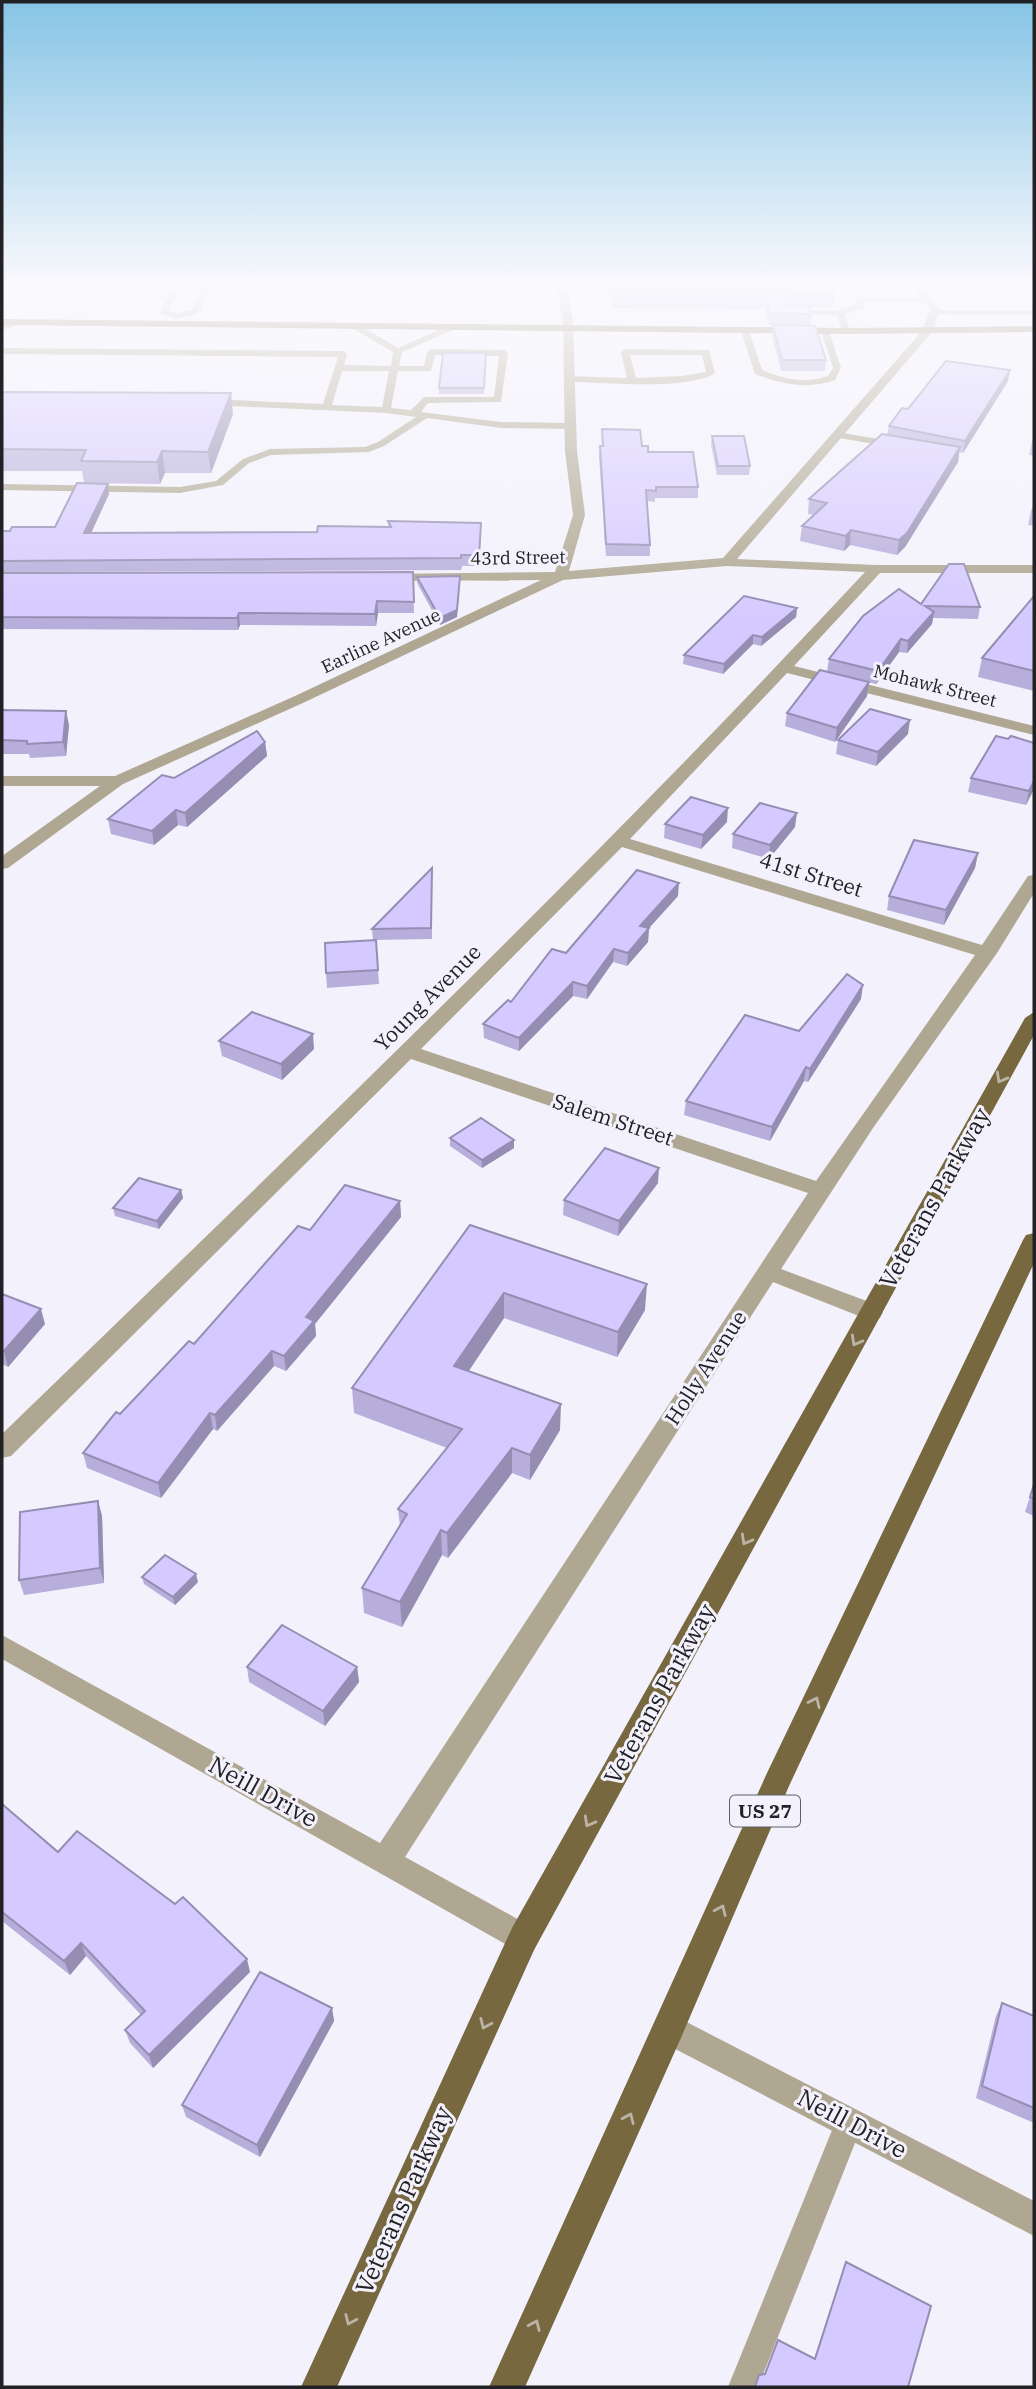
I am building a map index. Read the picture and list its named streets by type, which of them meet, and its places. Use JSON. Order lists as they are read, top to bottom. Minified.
{"streets":{"main road":["Veterans Parkway","US 27"],"street":["43rd Street","Earline Avenue","Mohawk Street","41st Street","Young Avenue","Salem Street","Holly Avenue","Neill Drive"]},"crossings":[["43rd Street","Earline Avenue"],["43rd Street","Young Avenue"],["Mohawk Street","Young Avenue"],["41st Street","Young Avenue"],["41st Street","Holly Avenue"],["Young Avenue","Salem Street"],["Salem Street","Holly Avenue"],["Veterans Parkway","Neill Drive"],["Holly Avenue","Neill Drive"],["Neill Drive","US 27"]]}
